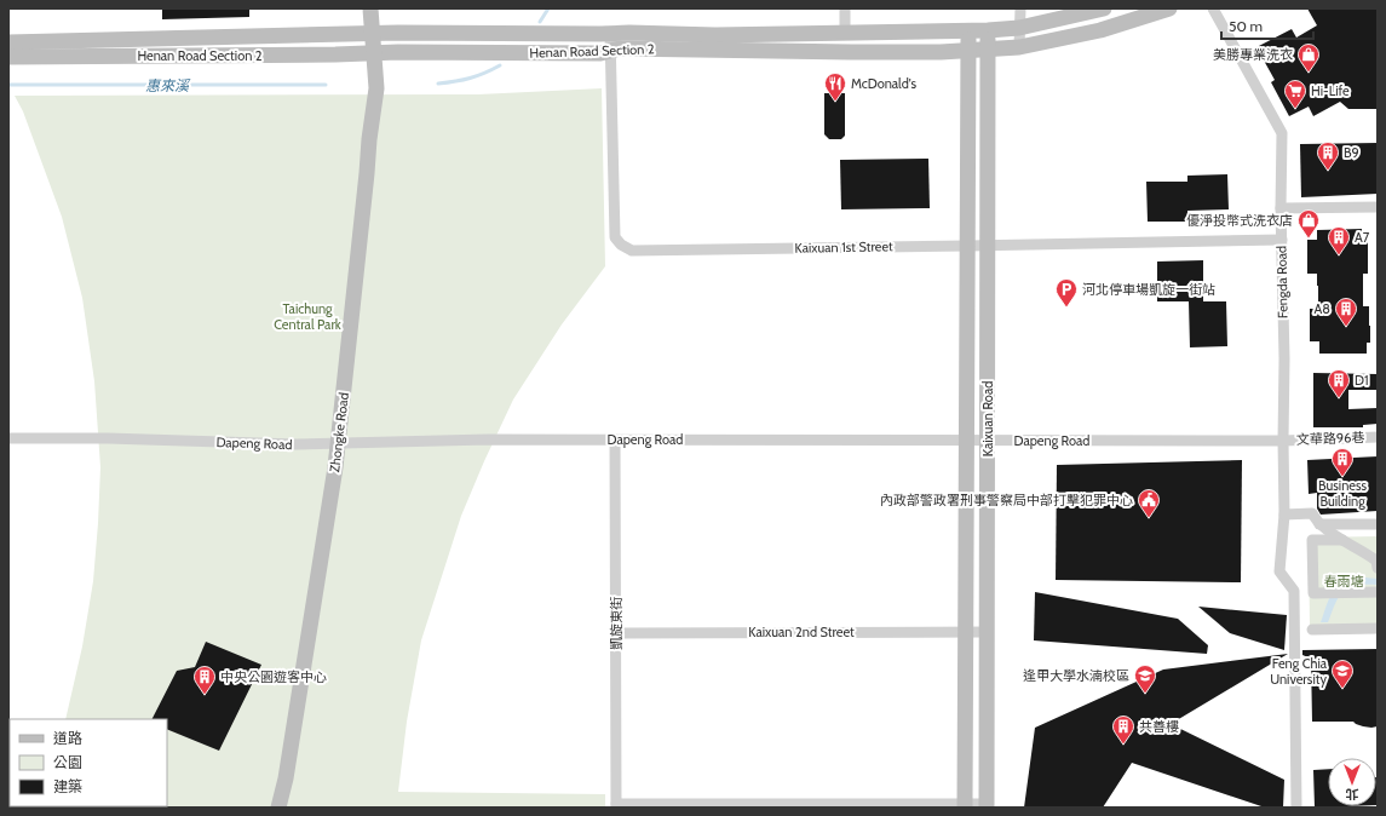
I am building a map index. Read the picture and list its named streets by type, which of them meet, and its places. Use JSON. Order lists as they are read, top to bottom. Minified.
{"streets":{"street":["Henan Road Section 2","Kaixuan 1st Street","Fengda Road","Kaixuan Road","Zhongke Road","文華路96巷","Dapeng Road","凱旋東街","Kaixuan 2nd Street"]},"crossings":[["Henan Road Section 2","Kaixuan 1st Street"],["Henan Road Section 2","Kaixuan Road"],["Henan Road Section 2","Zhongke Road"],["Kaixuan 1st Street","Fengda Road"],["Kaixuan 1st Street","Kaixuan Road"],["Fengda Road","文華路96巷"],["Fengda Road","Dapeng Road"],["Kaixuan Road","Dapeng Road"],["Kaixuan Road","Kaixuan 2nd Street"],["Zhongke Road","Dapeng Road"],["文華路96巷","Dapeng Road"],["Dapeng Road","凱旋東街"],["凱旋東街","Kaixuan 2nd Street"]],"water":["惠來溪"],"parks":["Taichung Central Park","春雨塘"],"places":{"shop":["美勝專業洗衣","優淨投幣式洗衣店"],"restaurant":["McDonald's"],"supermarket":["Hi-Life"],"building":["B9","A7","A8","D1","Business Building","中央公園遊客中心","共善樓"],"parking":["河北停車場凱旋一街站"],"public building":["內政部警政署刑事警察局中部打擊犯罪中心"],"school or university":["Feng Chia University","逢甲大學水湳校區"]},"legend":["道路","公園","建築"],"scale_bar":"50 m","north":"bottom"}
